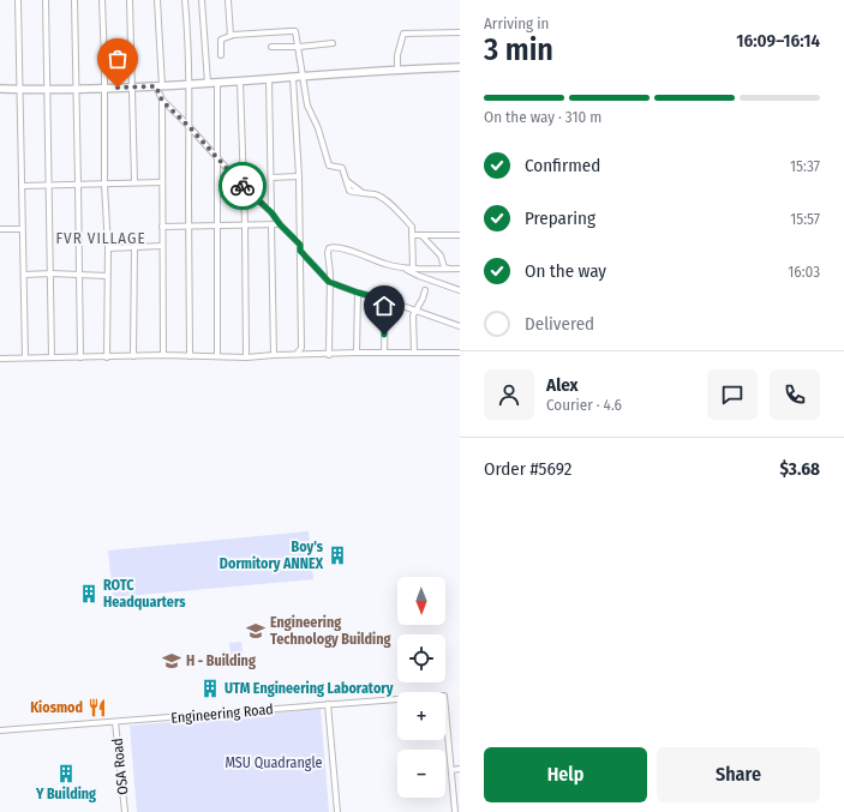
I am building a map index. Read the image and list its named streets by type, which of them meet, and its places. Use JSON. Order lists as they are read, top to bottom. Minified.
{"streets":{"street":["Engineering Road","OSA Road"]},"crossings":[["Engineering Road","OSA Road"]],"districts":["FVR VILLAGE"],"parks":["MSU Quadrangle"],"places":{"building":["Boy's Dormitory ANNEX","ROTC Headquarters","UTM Engineering Laboratory","Y Building"],"school or university":["Engineering Technology Building","H - Building"],"restaurant":["Kiosmod"]},"north":"bottom","page":{"heading":["3 min","Arriving in","16:09–16:14"],"panel":["Alex","Courier · 4.6","Order #5692","$3.68"],"bar":"On the way · 310 m","list":[["Confirmed","15:37"],["Preparing","15:57"],["On the way","16:03"],"Delivered"],"map_buttons":["+","−"],"buttons":["Help","Share"]}}
